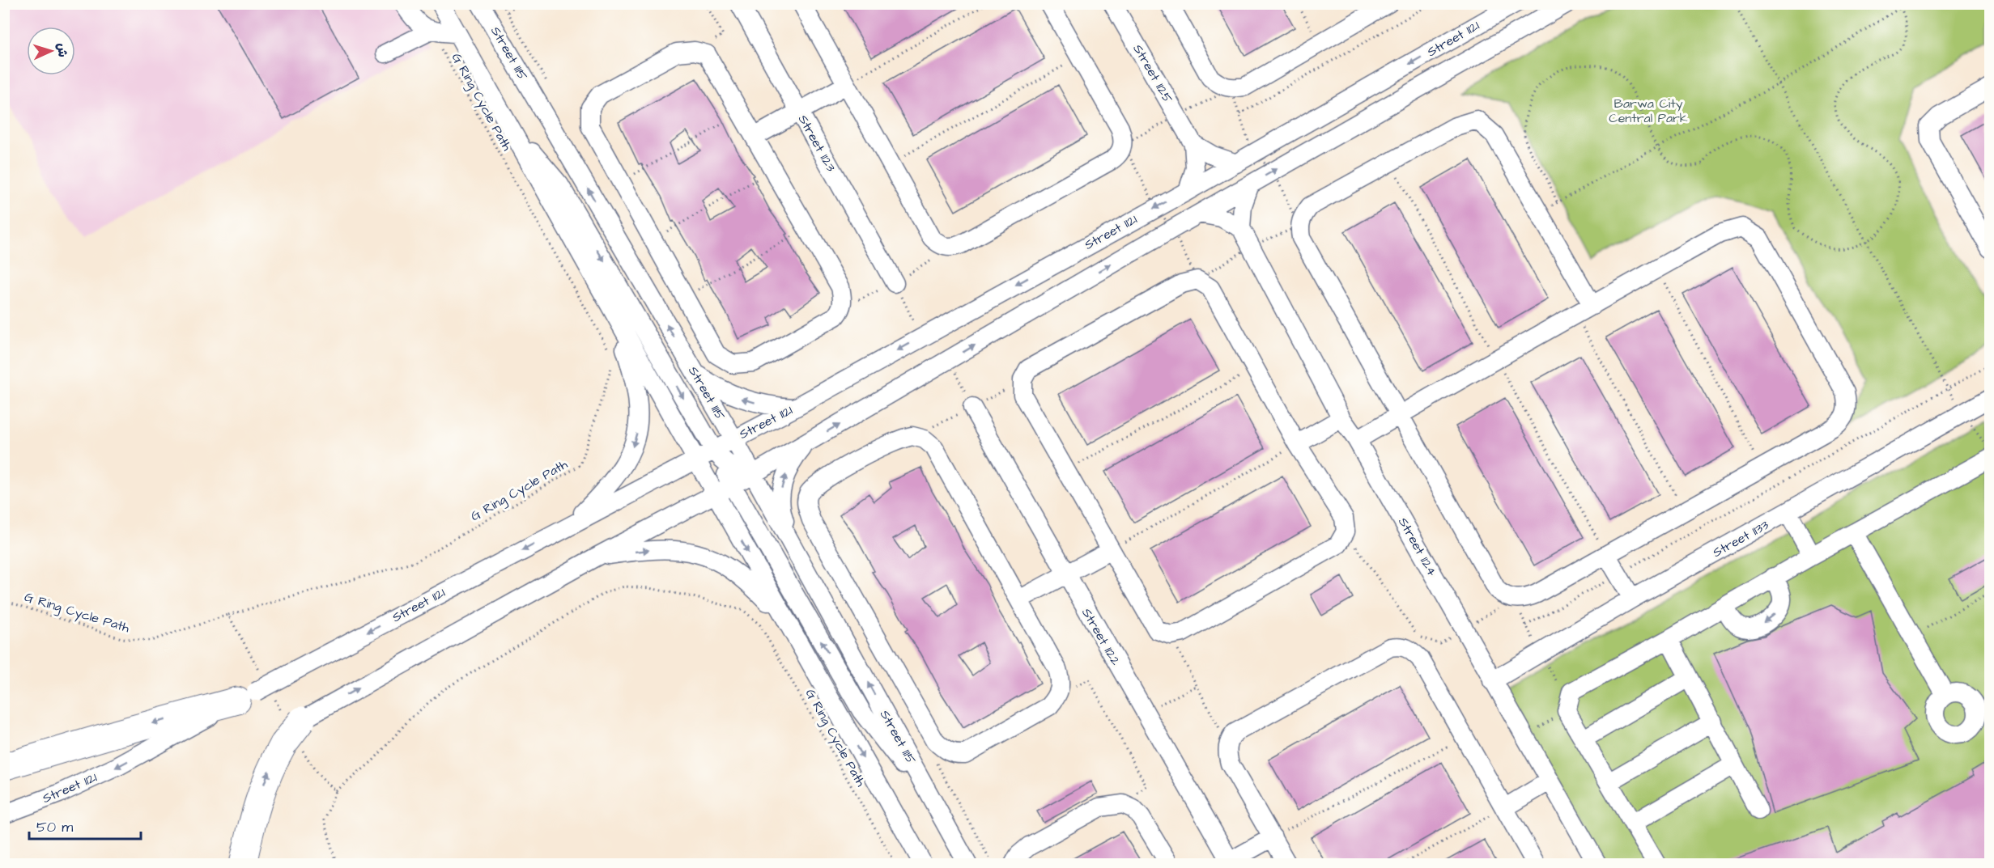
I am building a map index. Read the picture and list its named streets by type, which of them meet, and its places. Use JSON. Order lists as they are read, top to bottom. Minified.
{"streets":{"street":["Street 1121","Street 1115","Street 1125","Street 1123","Street 1133","Street 1124","Street 1122"],"path":["G Ring Cycle Path"]},"crossings":[["Street 1121","Street 1115"],["Street 1121","Street 1125"],["Street 1133","Street 1124"]],"parks":["Barwa City Central Park"],"scale_bar":"50 m","north":"right"}
